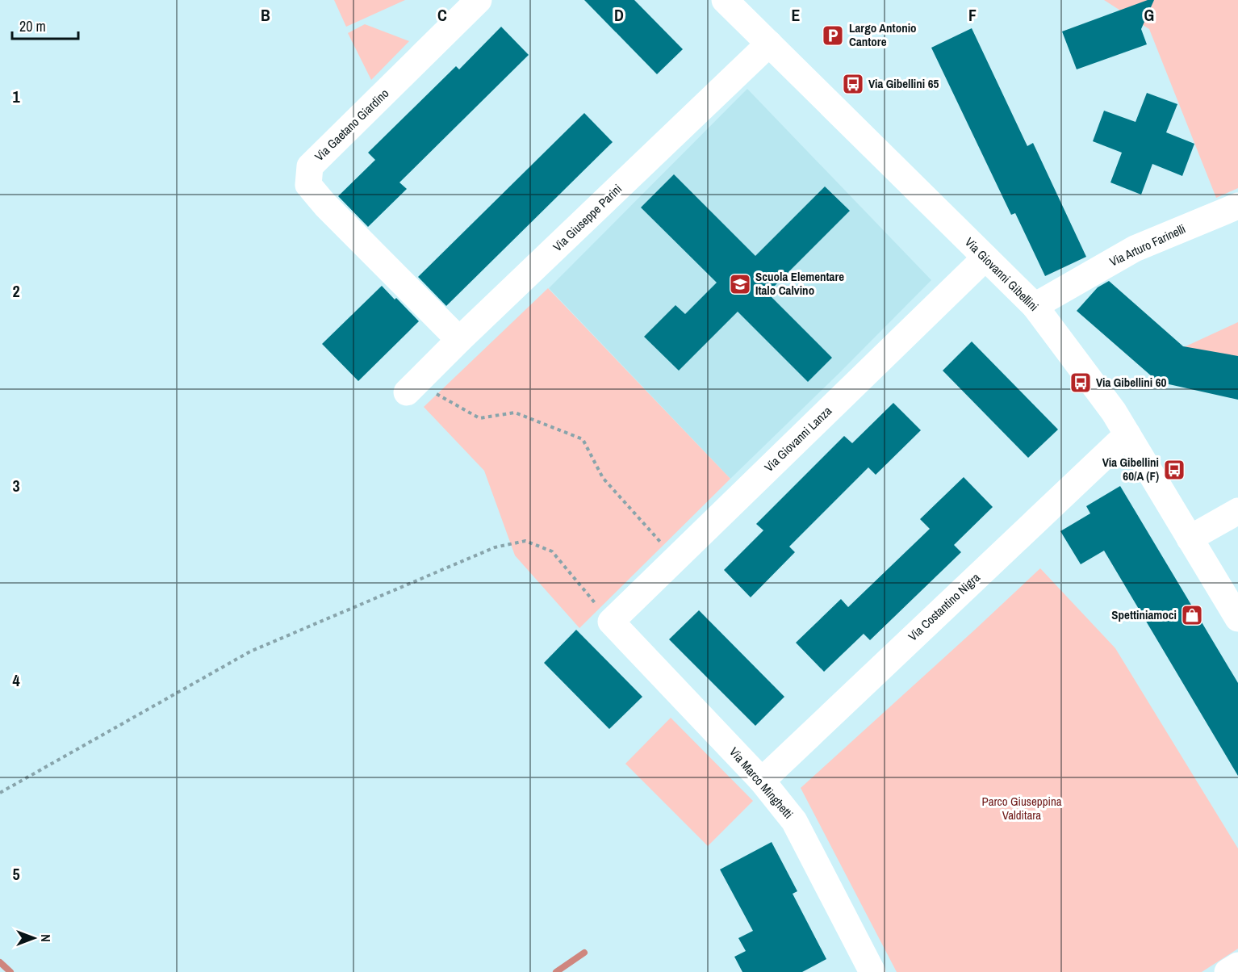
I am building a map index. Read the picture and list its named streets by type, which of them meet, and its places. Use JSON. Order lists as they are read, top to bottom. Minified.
{"streets":{"street":["Via Gaetano Giardino","Via Giuseppe Parini","Via Arturo Farinelli","Via Giovanni Gibellini","Via Giovanni Lanza","Via Costantino Nigra","Via Marco Minghetti"]},"crossings":[["Via Gaetano Giardino","Via Giuseppe Parini"],["Via Giuseppe Parini","Via Giovanni Gibellini"],["Via Arturo Farinelli","Via Giovanni Gibellini"],["Via Giovanni Gibellini","Via Giovanni Lanza"],["Via Giovanni Gibellini","Via Costantino Nigra"],["Via Giovanni Lanza","Via Marco Minghetti"],["Via Costantino Nigra","Via Marco Minghetti"]],"parks":["Parco Giuseppina Valditara"],"places":{"parking":["Largo Antonio Cantore"],"bus stop":["Via Gibellini 65","Via Gibellini 60","Via Gibellini 60/A (F)"],"school or university":["Scuola Elementare Italo Calvino"],"shop":["Spettiniamoci"]},"scale_bar":"20 m","north":"right","grid":{"columns":["B","C","D","E","F","G"],"rows":["1","2","3","4","5"]}}
